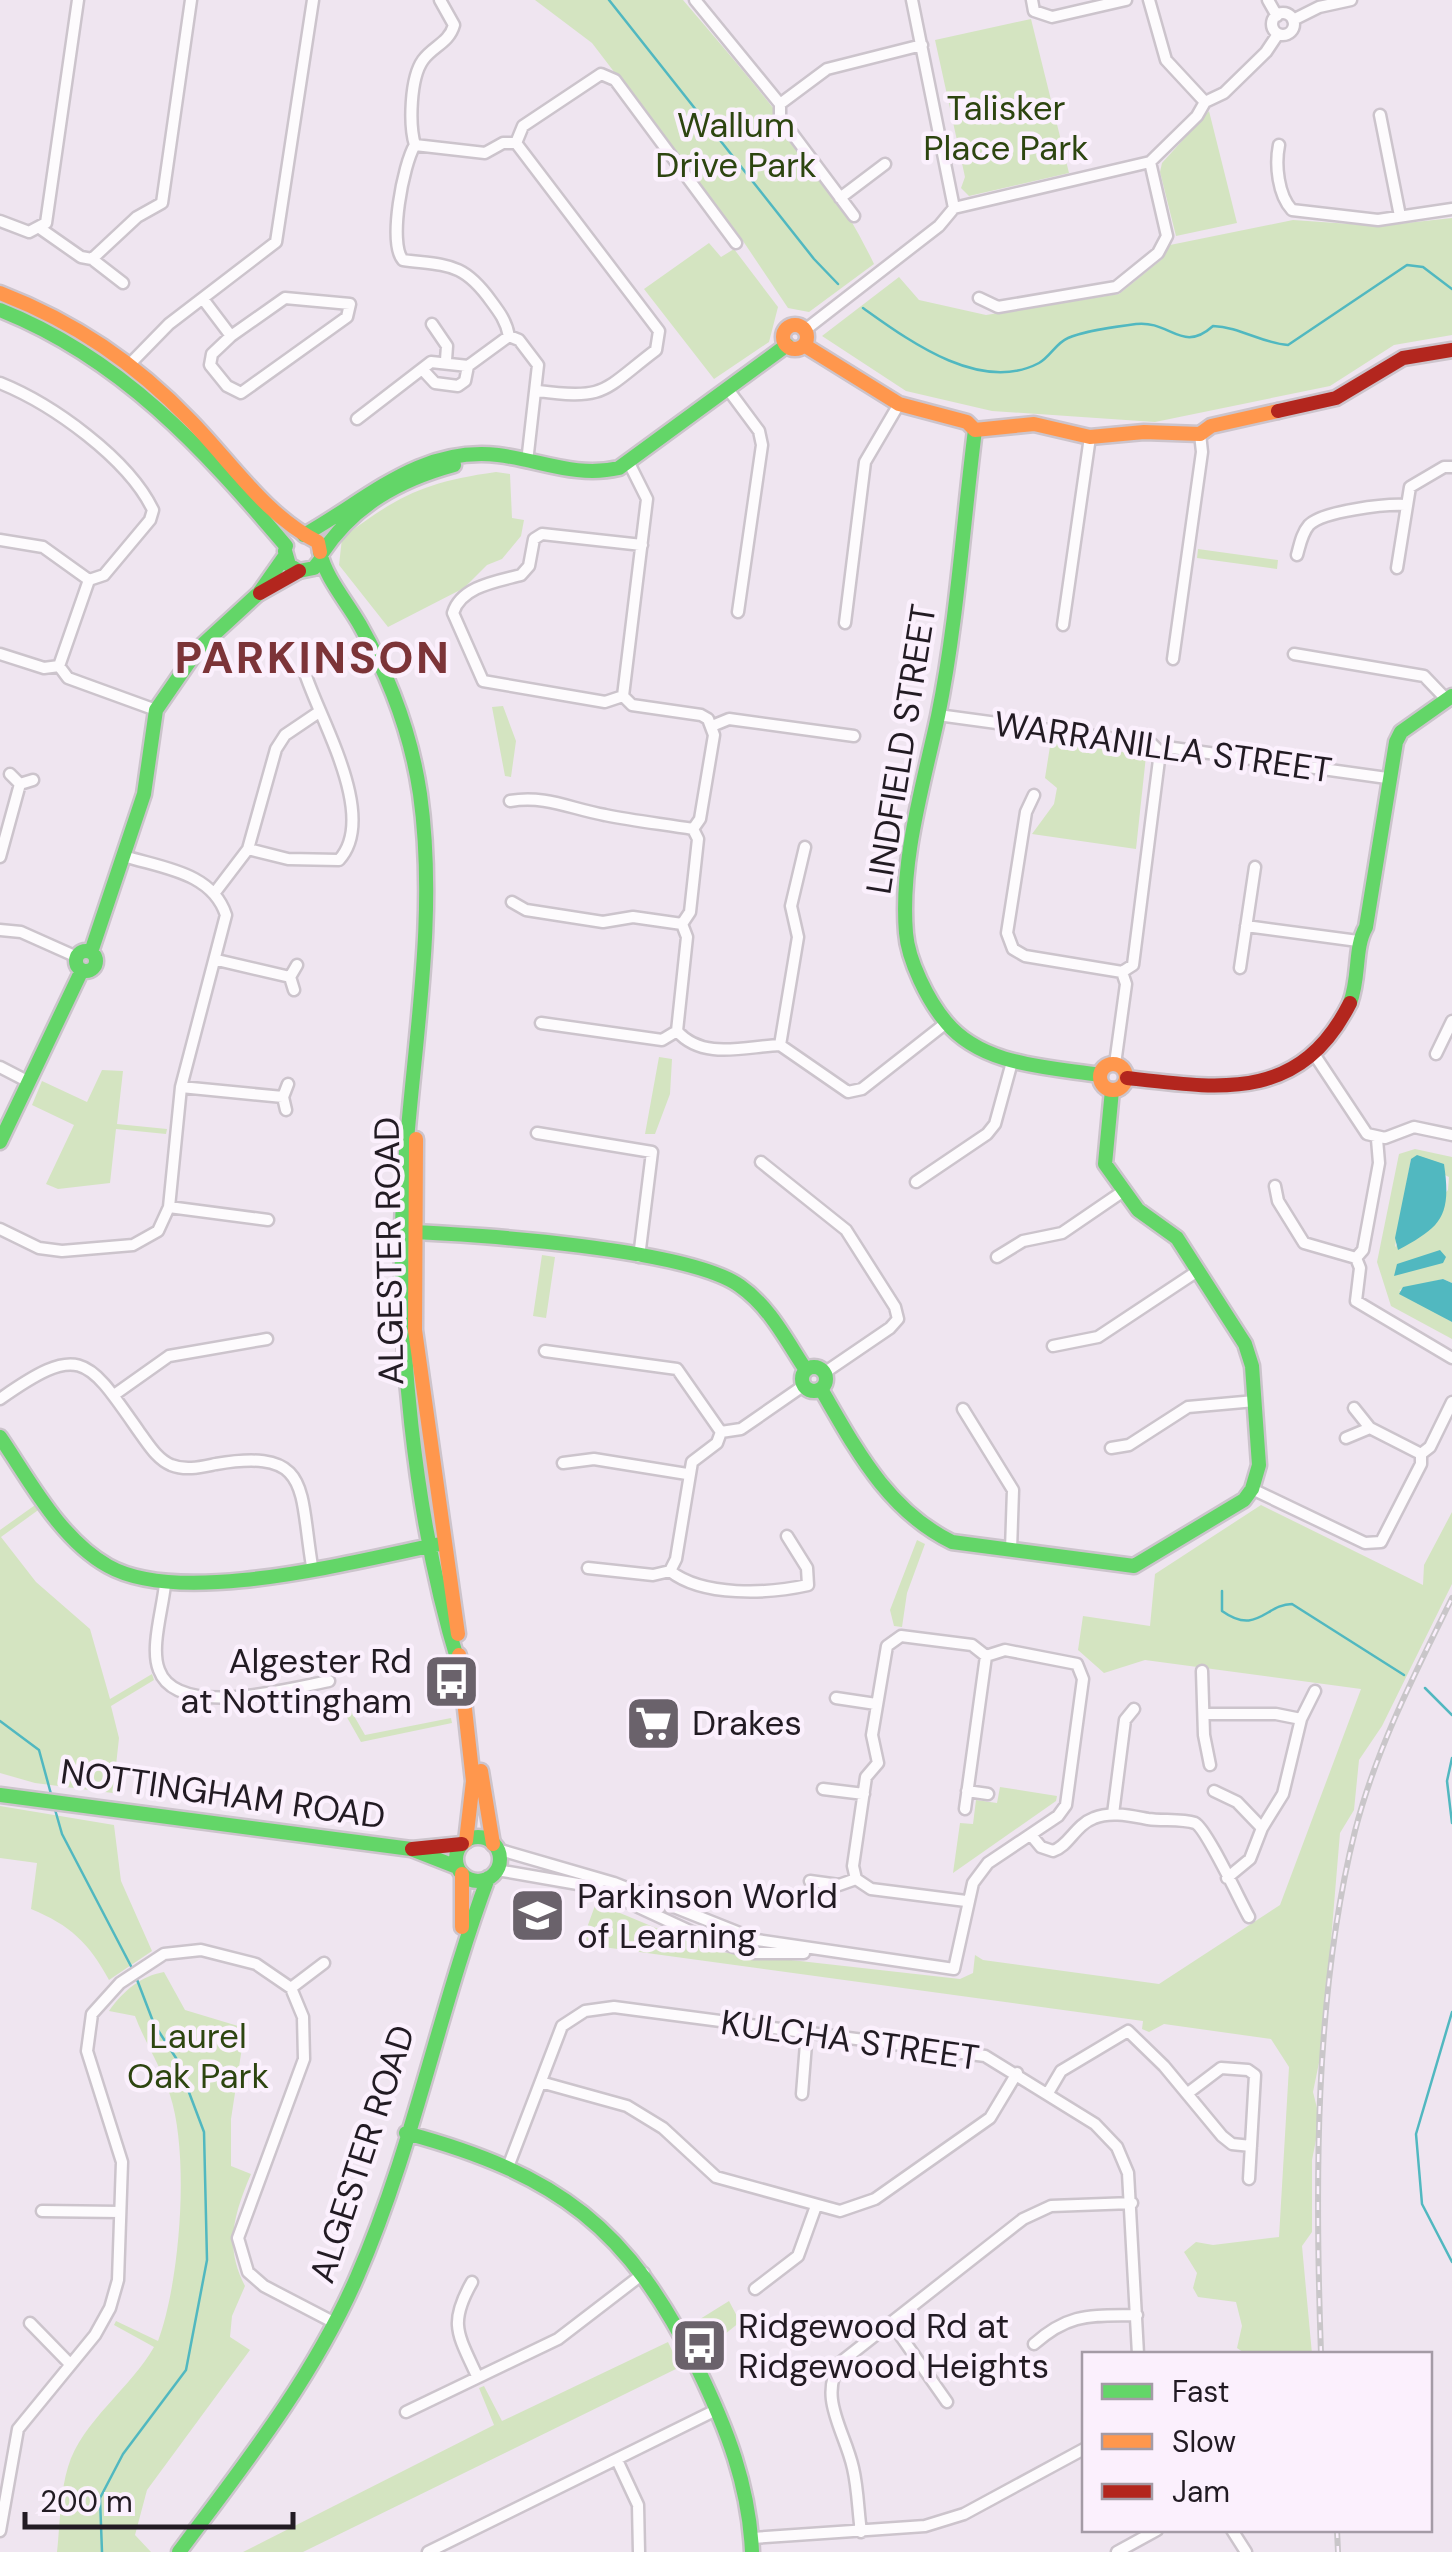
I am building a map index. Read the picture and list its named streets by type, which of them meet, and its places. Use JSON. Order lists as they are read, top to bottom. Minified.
{"streets":{"street":["WARRANILLA STREET","LINDFIELD STREET","ALGESTER ROAD","NOTTINGHAM ROAD","KULCHA STREET"]},"crossings":[["WARRANILLA STREET","LINDFIELD STREET"],["ALGESTER ROAD","NOTTINGHAM ROAD"]],"districts":["PARKINSON"],"parks":["Talisker Place Park","Wallum Drive Park","Laurel Oak Park"],"places":{"bus stop":["Algester Rd at Nottingham","Ridgewood Rd at Ridgewood Heights"],"supermarket":["Drakes"],"school or university":["Parkinson World of Learning"]},"legend":["Fast","Slow","Jam"],"scale_bar":"200 m"}
